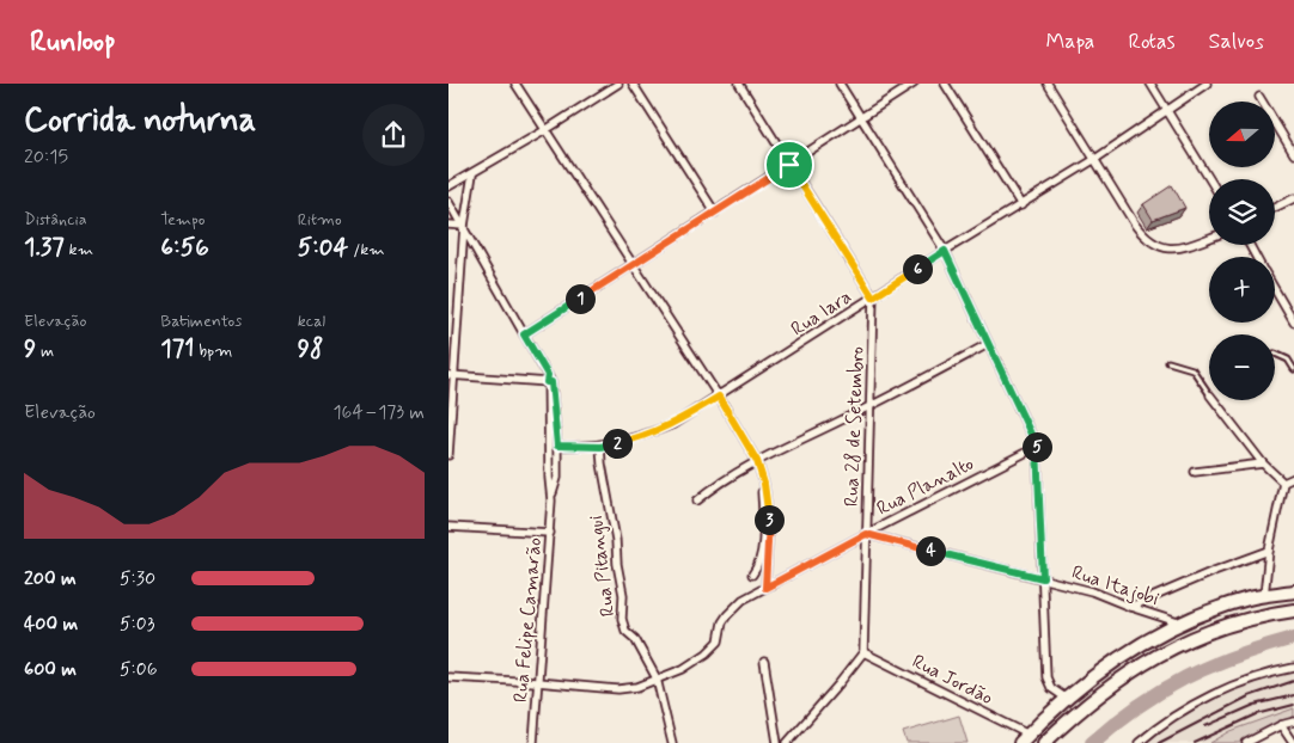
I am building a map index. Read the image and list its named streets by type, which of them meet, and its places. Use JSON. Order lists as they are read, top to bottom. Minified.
{"streets":{"street":["Rua Iara","Rua 28 de Setembro","Rua Planalto","Rua Pitangui","Rua Itajobi","Rua Felipe Camarão","Rua Jordão"]},"crossings":[["Rua Iara","Rua 28 de Setembro"],["Rua Iara","Rua Pitangui"],["Rua Iara","Rua Felipe Camarão"],["Rua 28 de Setembro","Rua Planalto"],["Rua 28 de Setembro","Rua Itajobi"],["Rua 28 de Setembro","Rua Jordão"],["Rua Planalto","Rua Pitangui"],["Rua Planalto","Rua Itajobi"],["Rua Planalto","Rua Felipe Camarão"]],"north":"left","page":{"header":"Runloop","nav":["Mapa","Rotas","Salvos"],"heading":["Corrida noturna","20:15"],"map_buttons":["+","−"],"stats":[["Distância","1.37 km"],["Tempo","6:56"],["Ritmo","5:04 /km"],["Elevação","9 m"],["Batimentos","171 bpm"],["kcal","98"]],"pins":["6","1","2","5","3","4"],"chart":["Elevação","164–173 m"],"list":[{"name":"200 m","note":"5:30"},{"name":"400 m","note":"5:03"},{"name":"600 m","note":"5:06"}]}}
